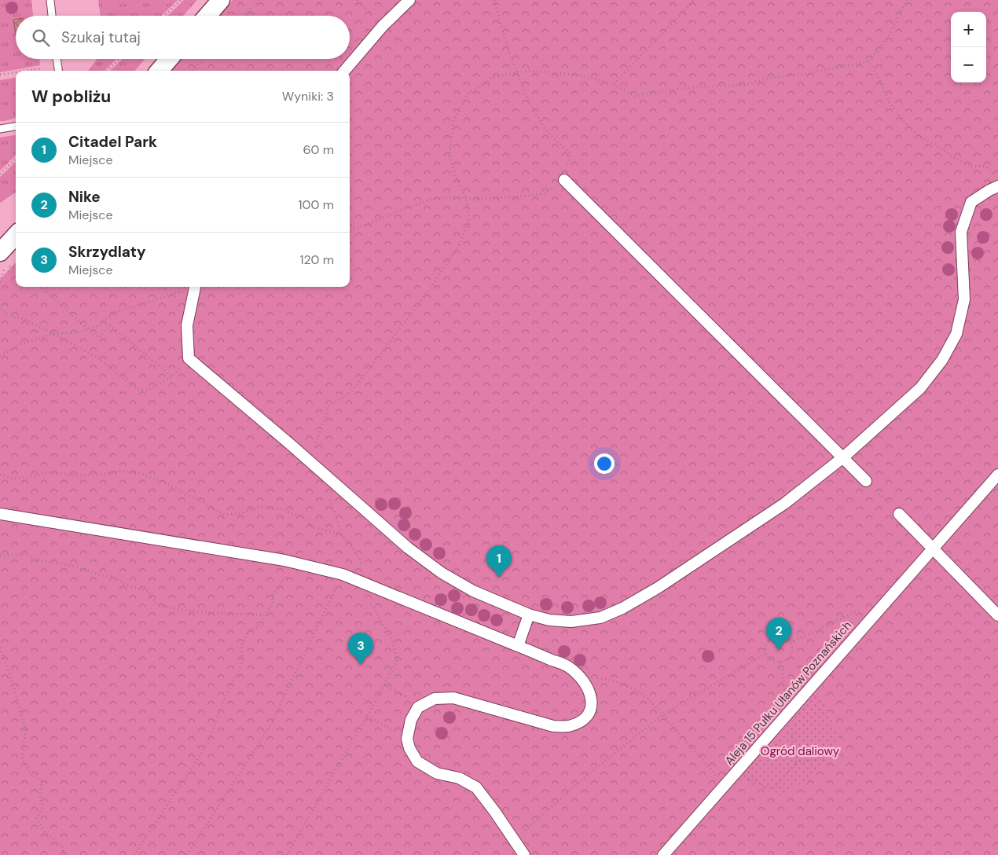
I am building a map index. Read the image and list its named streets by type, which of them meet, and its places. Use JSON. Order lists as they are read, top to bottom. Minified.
{"streets":{"street":["Aleja 15 Pułku Ułanów Poznańskich"]},"parks":["Ogród daliowy"],"page":{"map_buttons":["+","−"],"search":"Szukaj tutaj","heading":["W pobliżu","Wyniki: 3"],"list":[{"mark":"1","name":"Citadel Park","note":"Miejsce","value":"60 m"},{"mark":"2","name":"Nike","note":"Miejsce","value":"100 m"},{"mark":"3","name":"Skrzydlaty","note":"Miejsce","value":"120 m"}],"pins":["1","2","3"]}}
